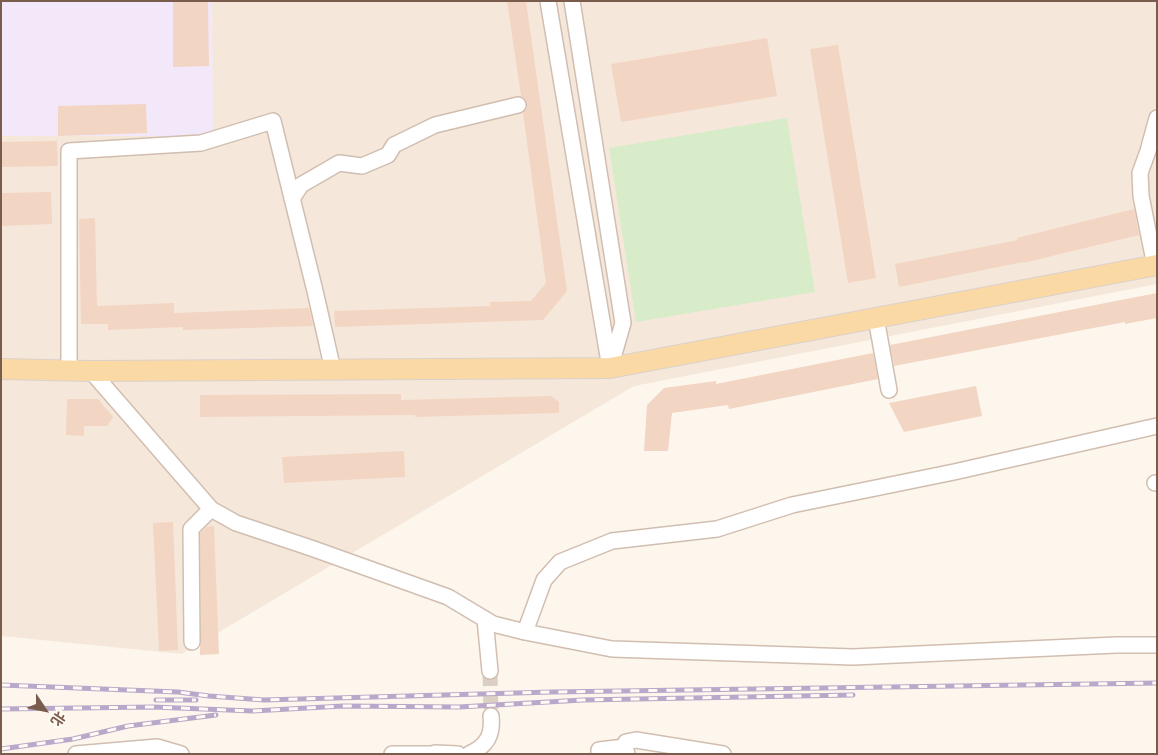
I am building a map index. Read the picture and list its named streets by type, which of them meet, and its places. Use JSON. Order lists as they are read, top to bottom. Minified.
{"north":"bottom right"}
